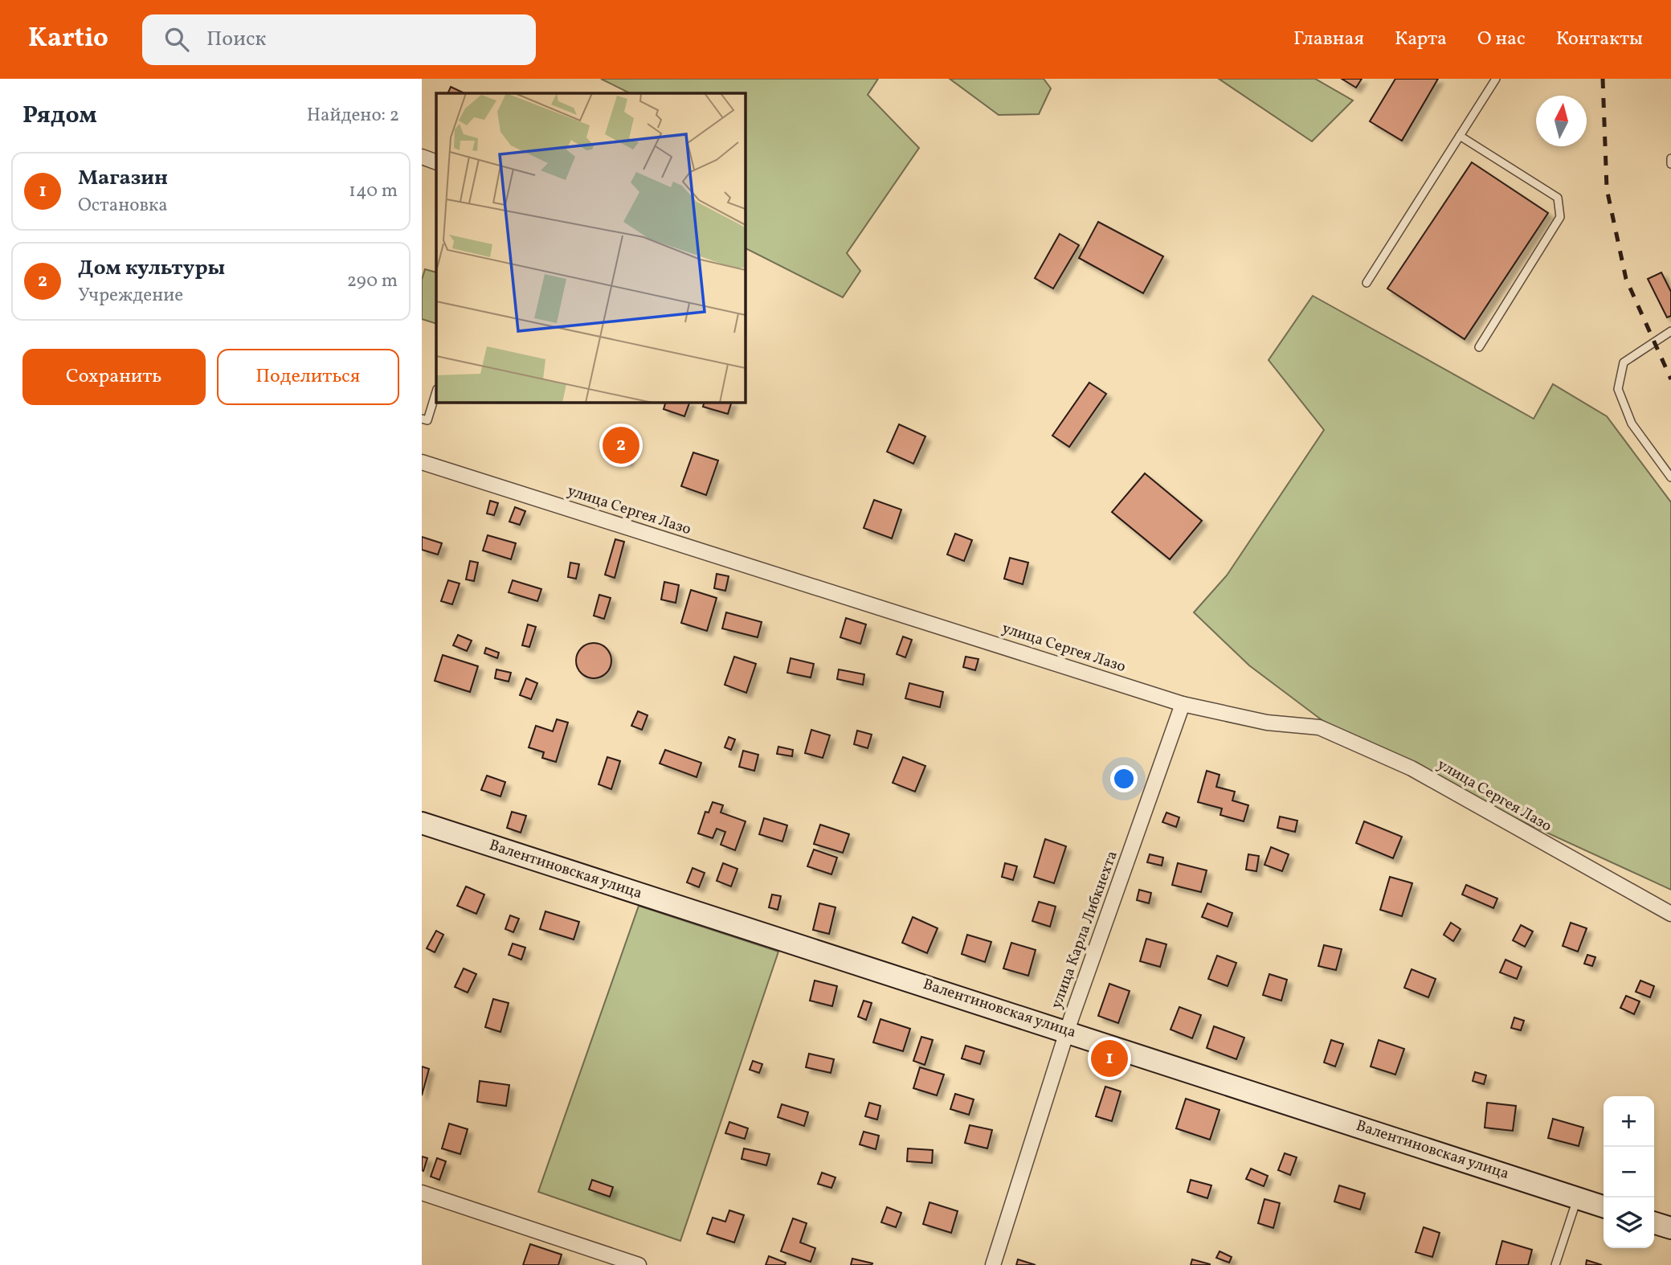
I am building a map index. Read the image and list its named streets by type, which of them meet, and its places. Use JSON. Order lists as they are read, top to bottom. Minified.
{"streets":{"main road":["Валентиновская улица"],"street":["улица Сергея Лазо","улица Карла Либкнехта"]},"crossings":[["улица Сергея Лазо","улица Карла Либкнехта"],["Валентиновская улица","улица Карла Либкнехта"]],"north":"top","page":{"header":"Kartio","search":"Поиск","nav":["Главная","Карта","О нас","Контакты"],"heading":["Рядом","Найдено: 2"],"list":[{"mark":"1","name":"Магазин","note":"Остановка","value":"140 m"},{"mark":"2","name":"Дом культуры","note":"Учреждение","value":"290 m"}],"buttons":["Сохранить","Поделиться"],"pins":["2","1"],"map_buttons":["+","−"]}}
